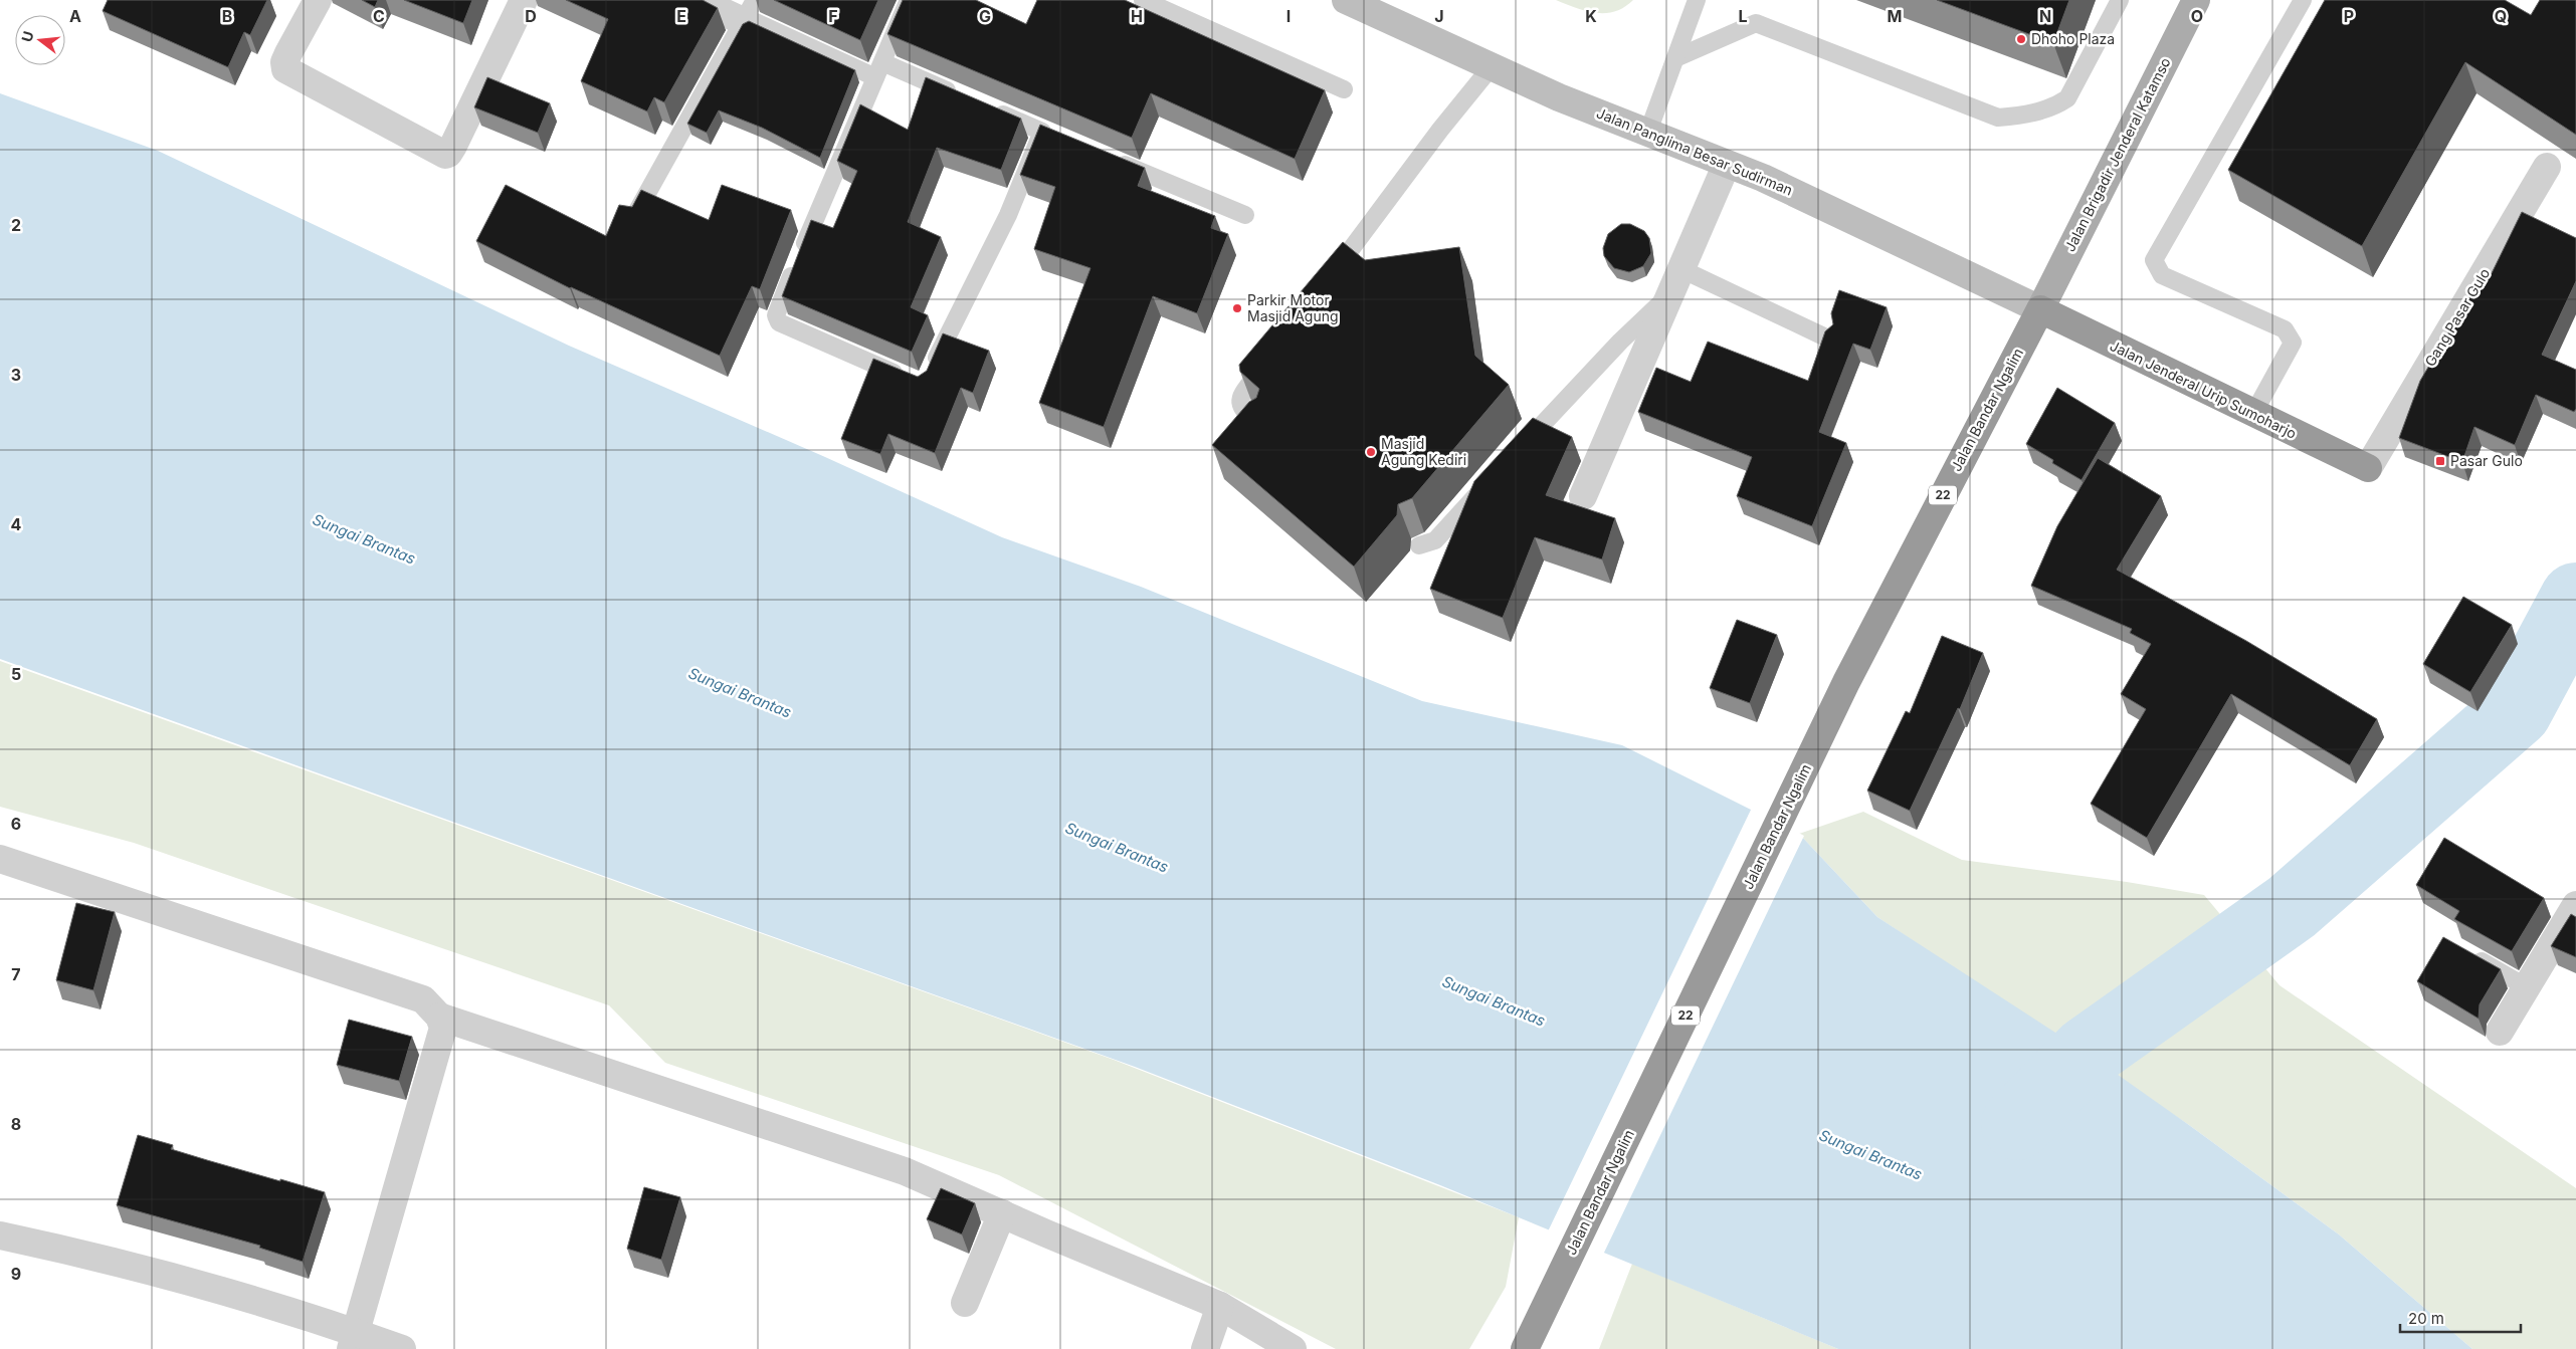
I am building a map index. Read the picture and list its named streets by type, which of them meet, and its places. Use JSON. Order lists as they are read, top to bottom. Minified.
{"streets":{"highway":["Jalan Jenderal Urip Sumoharjo","Jalan Bandar Ngalim","22"],"main road":["Jalan Panglima Besar Sudirman","Jalan Brigadir Jenderal Katamso"],"street":["Gang Pasar Gulo"]},"crossings":[["Jalan Panglima Besar Sudirman","Jalan Brigadir Jenderal Katamso"],["Jalan Panglima Besar Sudirman","Jalan Jenderal Urip Sumoharjo"],["Jalan Panglima Besar Sudirman","Jalan Bandar Ngalim"],["Jalan Brigadir Jenderal Katamso","Jalan Jenderal Urip Sumoharjo"],["Jalan Brigadir Jenderal Katamso","Jalan Bandar Ngalim"],["Gang Pasar Gulo","Jalan Jenderal Urip Sumoharjo"],["Jalan Jenderal Urip Sumoharjo","Jalan Bandar Ngalim"]],"water":["Sungai Brantas"],"places":{"other":["Dhoho Plaza","Parkir Motor Masjid Agung","Masjid Agung Kediri"],"transit":["Pasar Gulo"]},"scale_bar":"20 m","north":"left","grid":{"columns":["A","B","C","D","E","F","G","H","I","J","K","L","M","N","O","P","Q"],"rows":["2","3","4","5","6","7","8","9"]}}
